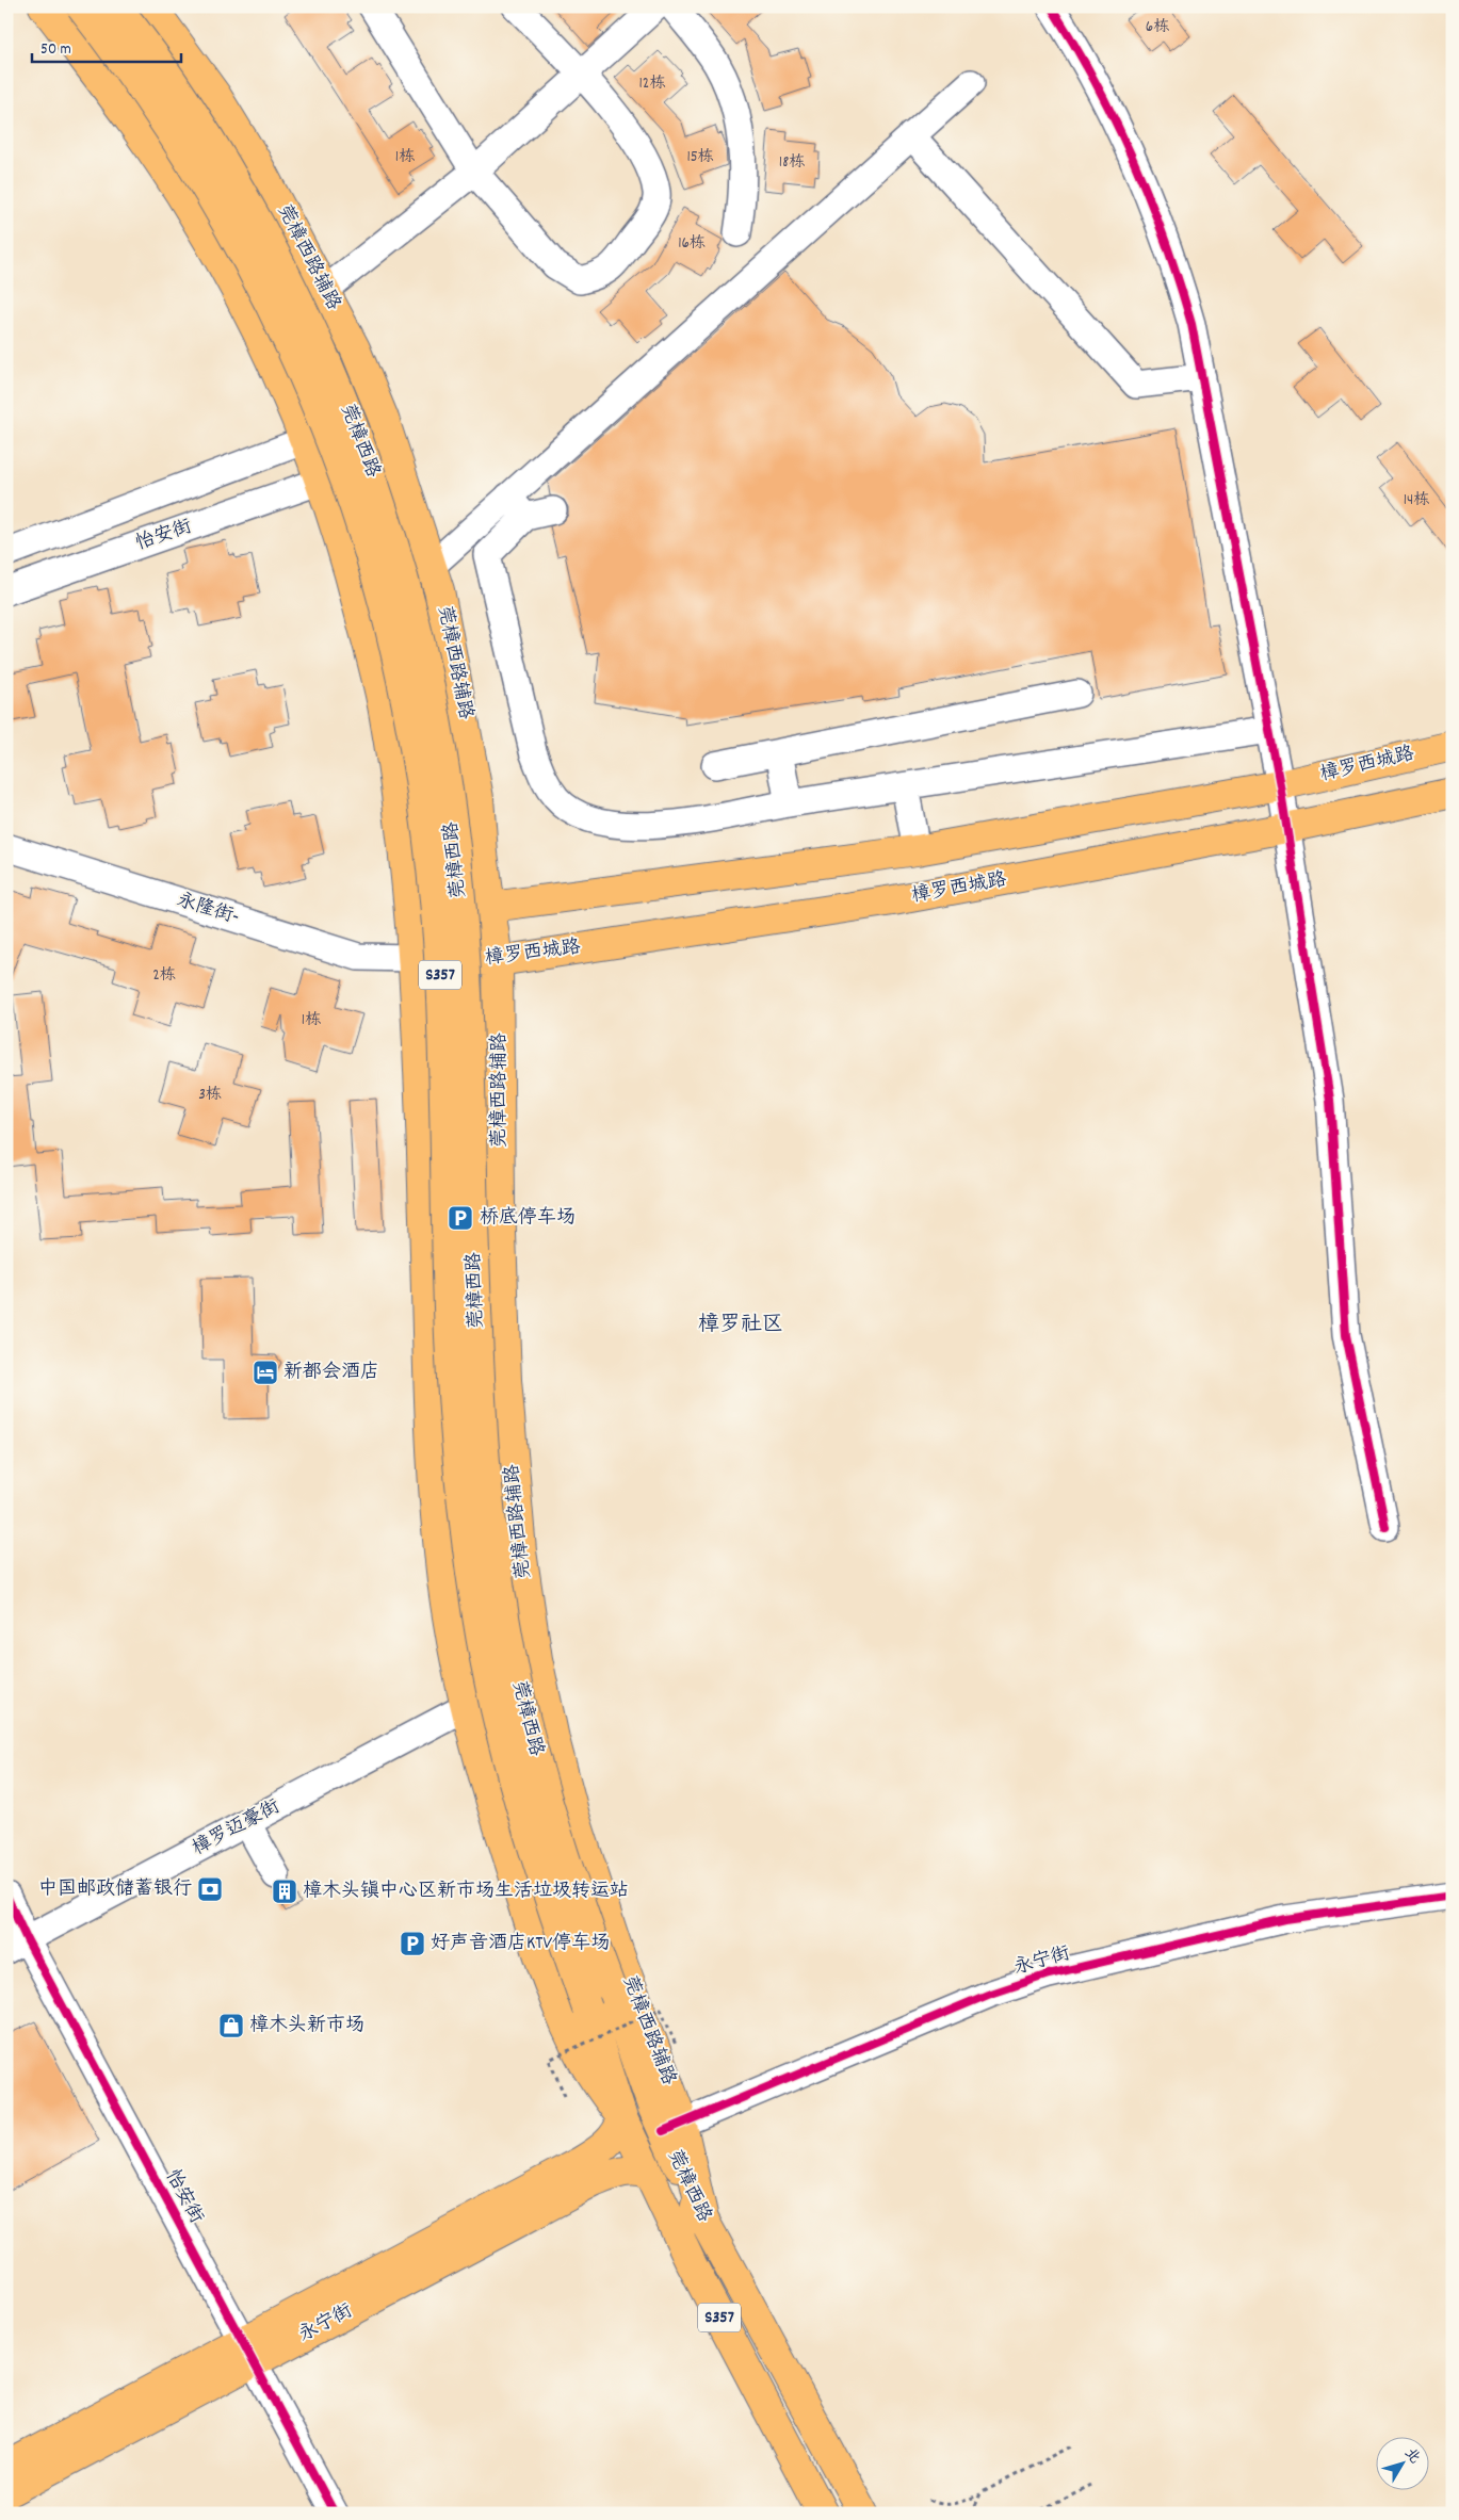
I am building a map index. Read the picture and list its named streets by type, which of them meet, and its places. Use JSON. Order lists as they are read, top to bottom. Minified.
{"streets":{"main road":["莞樟西路辅路","莞樟西路","樟罗西城路","S357","永宁街"],"street":["怡安街","永隆街-","樟罗迈豪街"]},"crossings":[["莞樟西路辅路","莞樟西路"],["莞樟西路辅路","樟罗西城路"],["莞樟西路辅路","永宁街"],["莞樟西路","永宁街"],["怡安街","樟罗迈豪街"],["怡安街","永宁街"],["樟罗西城路","永隆街-"]],"districts":["樟罗社区"],"places":{"parking":["桥底停车场","好声音酒店KTV停车场"],"hotel":["新都会酒店"],"bank":["中国邮政储蓄银行"],"building":["樟木头镇中心区新市场生活垃圾转运站"],"shop":["樟木头新市场"]},"house_numbers":["6栋","12栋","1栋","15栋","18栋","16栋","14栋","2栋","1栋","3栋"],"scale_bar":"50 m","north":"top right"}
